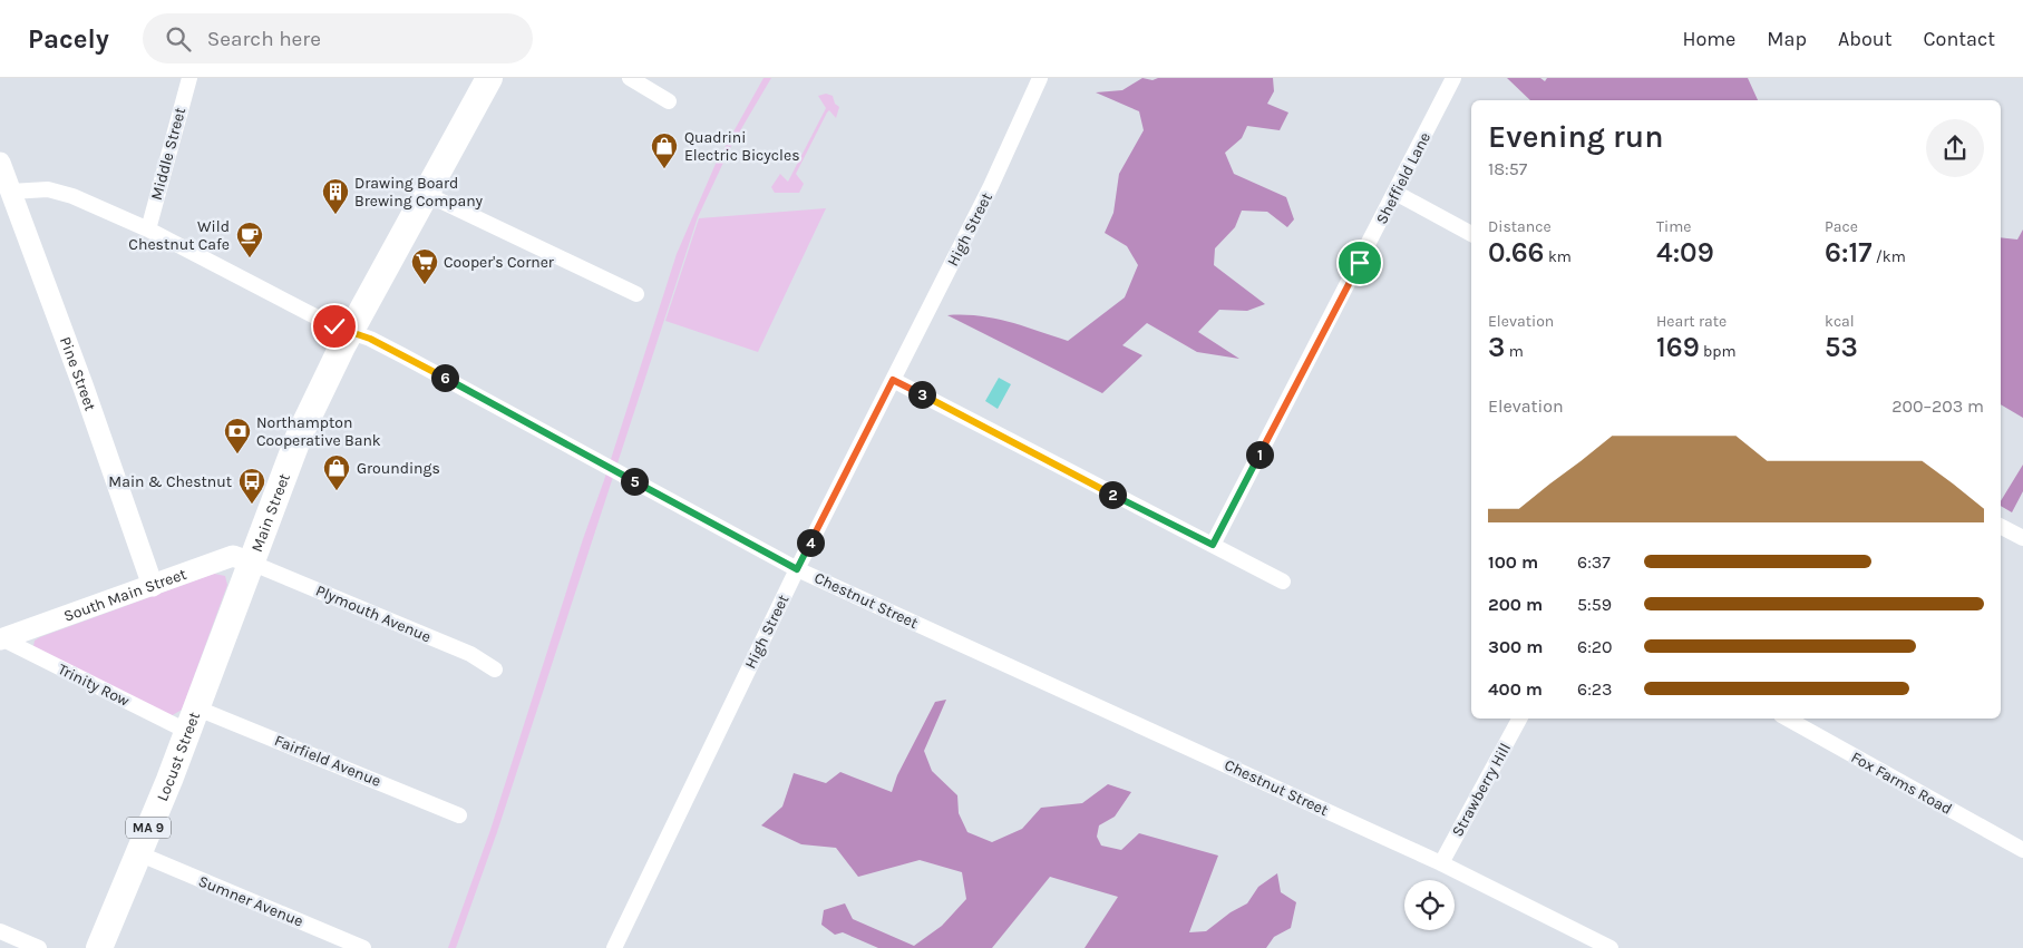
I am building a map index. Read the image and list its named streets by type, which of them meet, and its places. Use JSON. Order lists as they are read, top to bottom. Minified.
{"streets":{"highway":["Main Street","Locust Street","MA 9"],"street":["Middle Street","Sheffield Lane","High Street","Pine Street","South Main Street","Chestnut Street","Plymouth Avenue","Trinity Row","Fairfield Avenue","Fox Farms Road","Strawberry Hill","Sumner Avenue"]},"crossings":[["Middle Street","Chestnut Street"],["High Street","Chestnut Street"],["Pine Street","South Main Street"],["Pine Street","Chestnut Street"],["Main Street","South Main Street"],["Main Street","Chestnut Street"],["Main Street","Plymouth Avenue"],["Main Street","Locust Street"],["South Main Street","Plymouth Avenue"],["South Main Street","Trinity Row"],["South Main Street","Locust Street"],["Chestnut Street","Strawberry Hill"],["Plymouth Avenue","Locust Street"],["Trinity Row","Locust Street"],["Trinity Row","Fairfield Avenue"],["Locust Street","Fairfield Avenue"],["Locust Street","Sumner Avenue"]],"places":{"shop":["Quadrini Electric Bicycles","Groundings"],"building":["Drawing Board Brewing Company"],"cafe":["Wild Chestnut Cafe"],"supermarket":["Cooper's Corner"],"bank":["Northampton Cooperative Bank"],"bus stop":["Main & Chestnut"]},"page":{"header":"Pacely","search":"Search here","nav":["Home","Map","About","Contact"],"heading":["Evening run","18:57"],"stats":[["Distance","0.66 km"],["Time","4:09"],["Pace","6:17 /km"],["Elevation","3 m"],["Heart rate","169 bpm"],["kcal","53"]],"pins":["6","3","1","5","2","4"],"chart":["Elevation","200–203 m"],"list":[{"name":"100 m","note":"6:37"},{"name":"200 m","note":"5:59"},{"name":"300 m","note":"6:20"},{"name":"400 m","note":"6:23"}]}}
